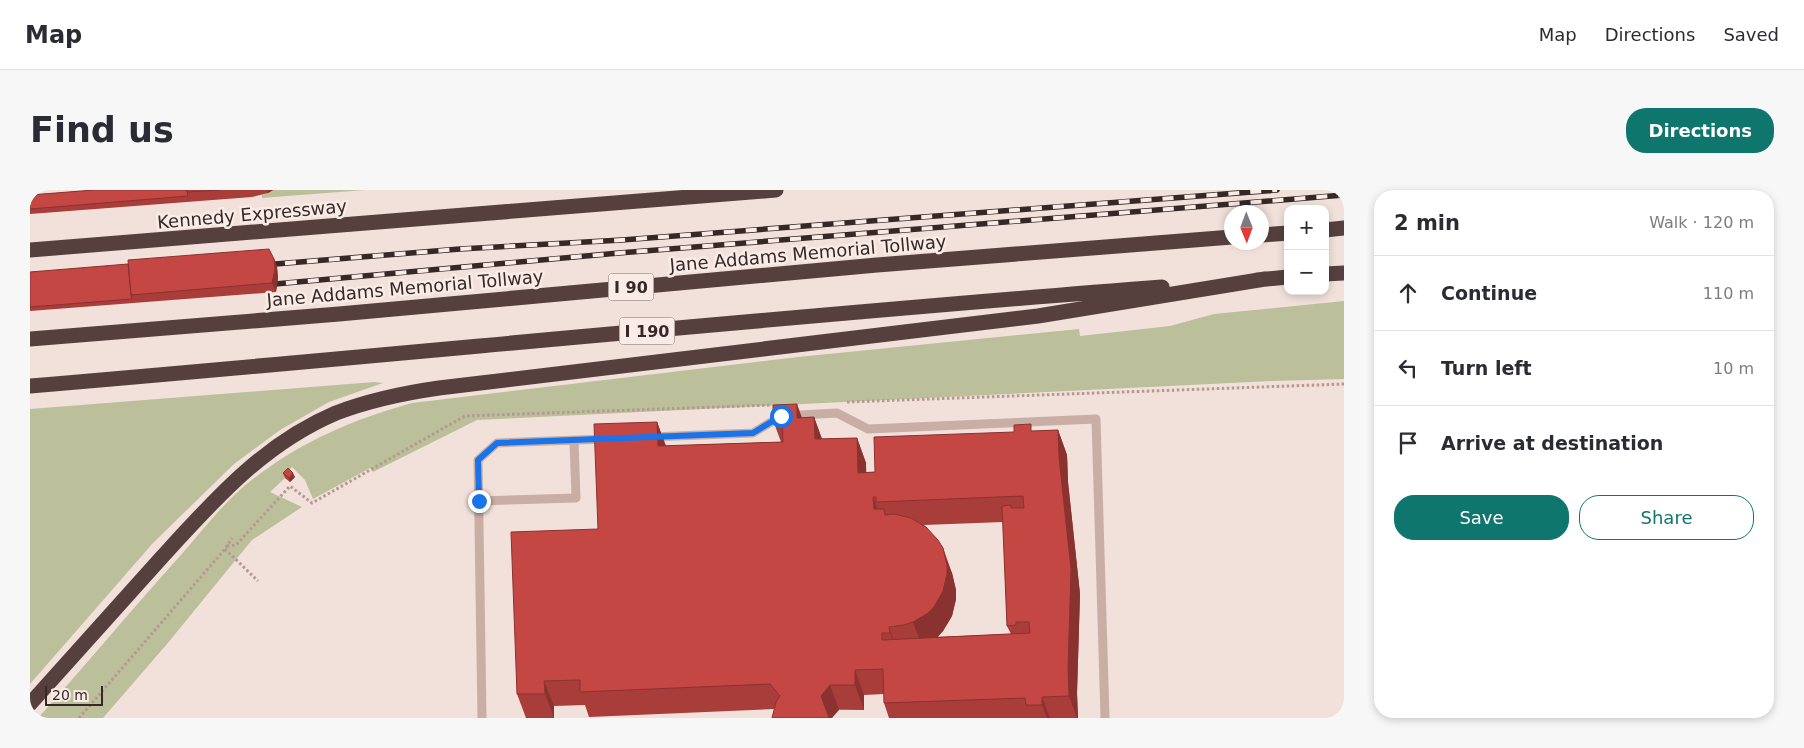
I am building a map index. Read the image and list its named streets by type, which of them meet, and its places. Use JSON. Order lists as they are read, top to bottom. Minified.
{"streets":{"highway":["Kennedy Expressway","Jane Addams Memorial Tollway","I 90","I 190"]},"scale_bar":"20 m","north":"bottom","page":{"header":"Map","nav":["Map","Directions","Saved"],"buttons":["Directions",["Save","Share"]],"title":"Find us","heading":["2 min","Walk · 120 m"],"map_buttons":["+","−"],"list":[["Continue","110 m"],["Turn left","10 m"],"Arrive at destination"],"scale":"20 m"}}
